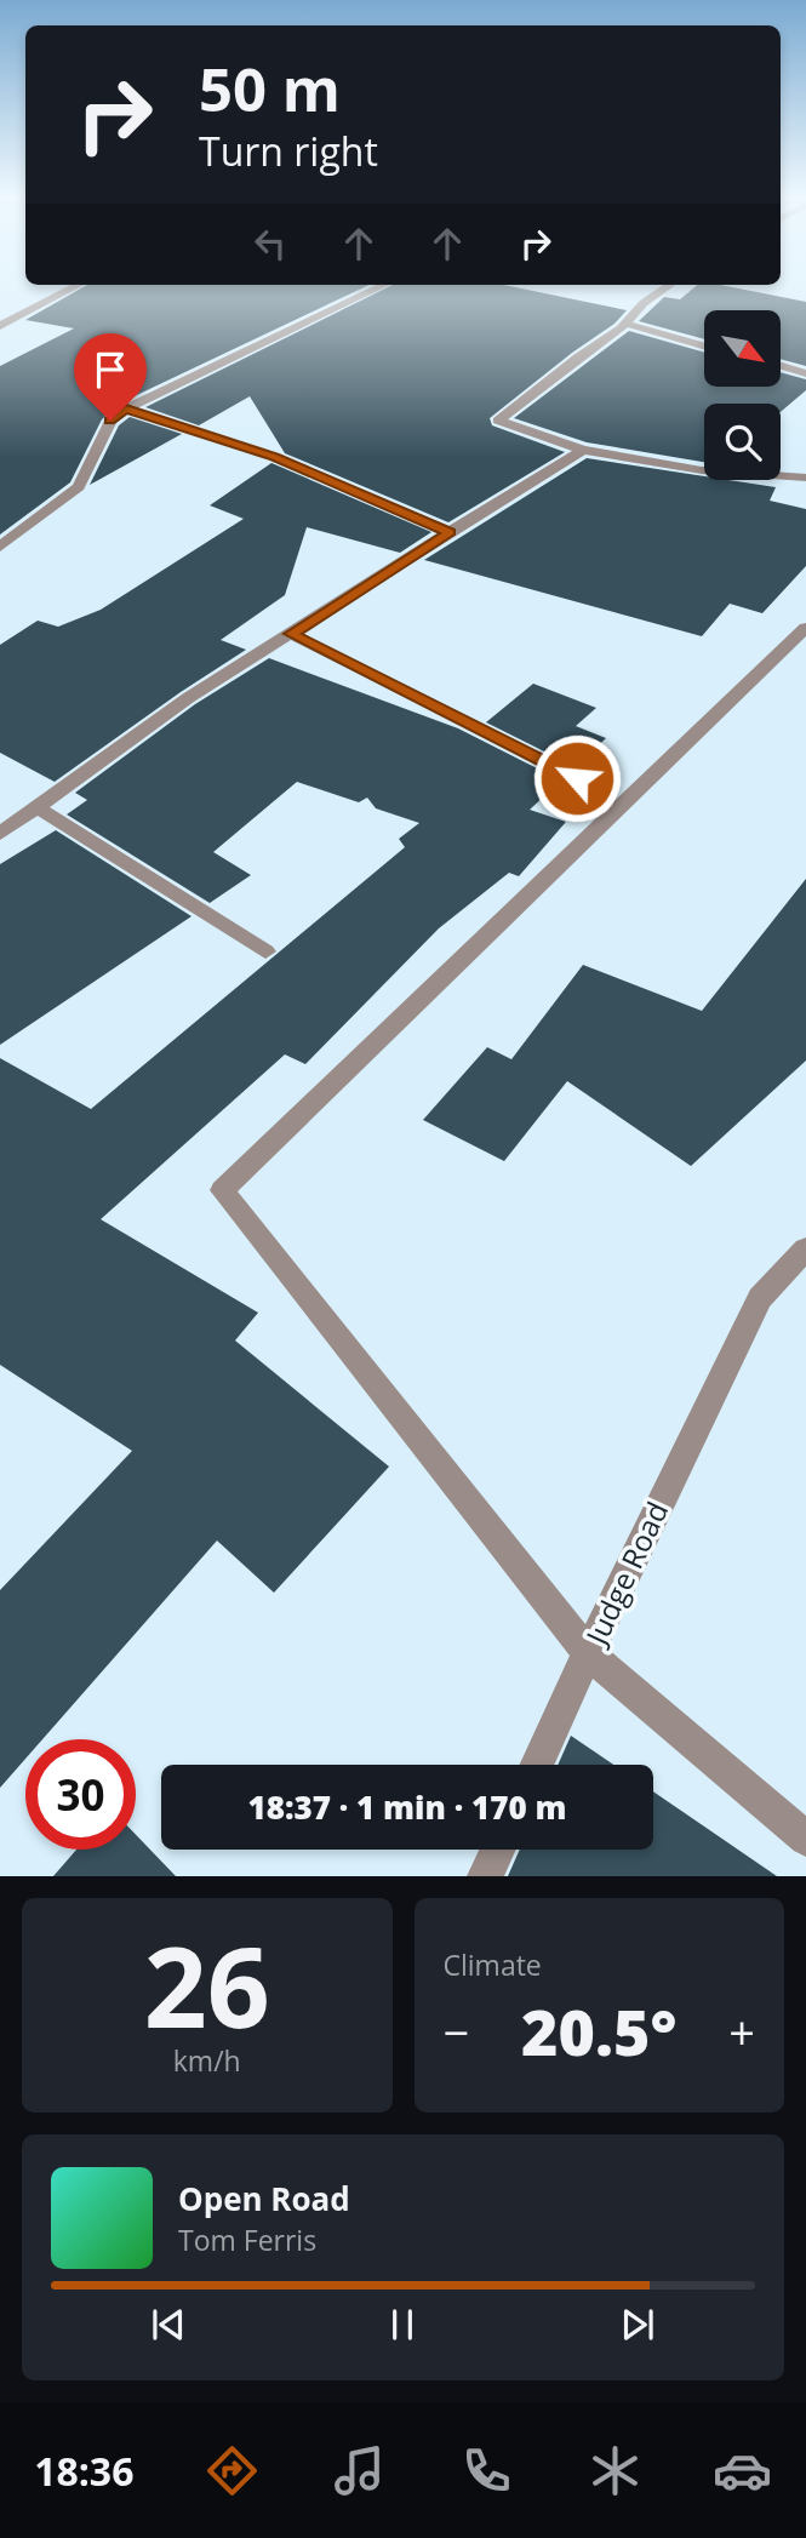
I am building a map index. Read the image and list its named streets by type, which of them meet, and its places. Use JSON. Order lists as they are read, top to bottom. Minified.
{"streets":{"street":["Judge Road"]},"north":"bottom right","page":{"turn":["50 m","Turn right"],"limit":"30","trip":"18:37 · 1 min · 170 m","tile":[["26","km/h"],"Climate"],"heat":["−","20.5°","+"],"song":["Open Road","Tom Ferris"],"tabs":"18:36"}}
